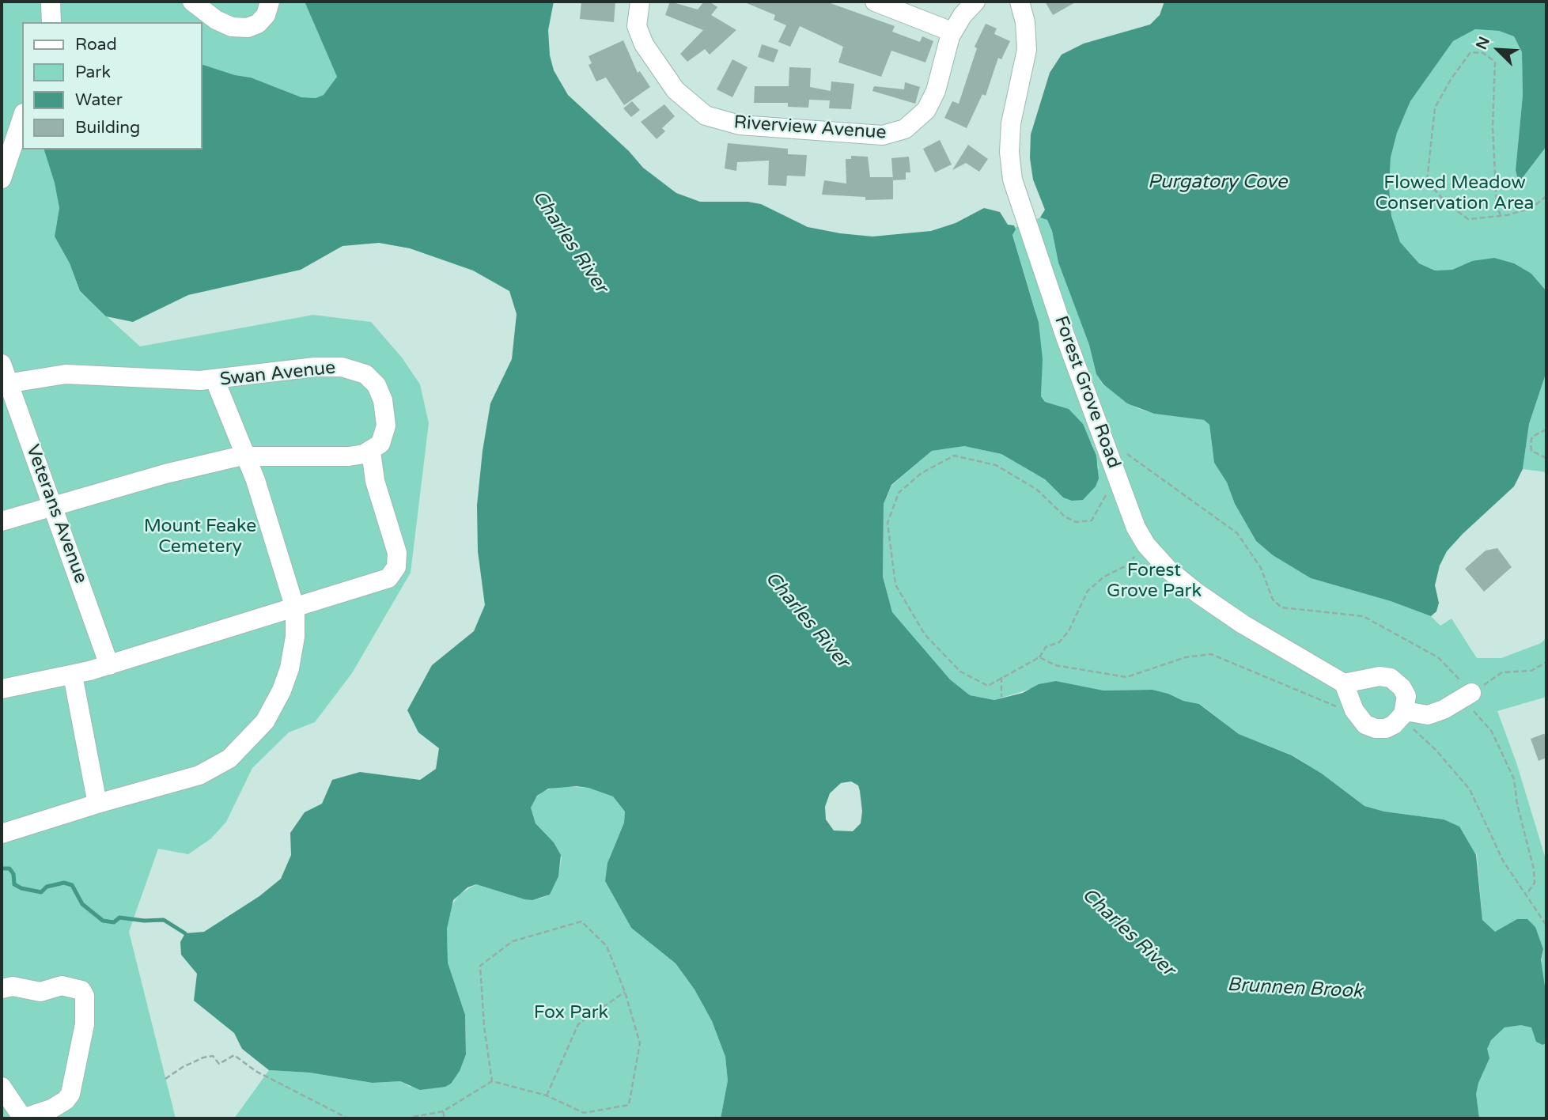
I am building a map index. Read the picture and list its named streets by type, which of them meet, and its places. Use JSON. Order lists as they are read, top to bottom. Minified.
{"streets":{"street":["Riverview Avenue","Swan Avenue","Forest Grove Road","Veterans Avenue"]},"crossings":[["Swan Avenue","Veterans Avenue"]],"water":["Purgatory Cove","Charles River","Brunnen Brook"],"parks":["Flowed Meadow Conservation Area","Mount Feake Cemetery","Forest Grove Park","Fox Park"],"legend":["Road","Park","Water","Building"],"north":"top left"}
